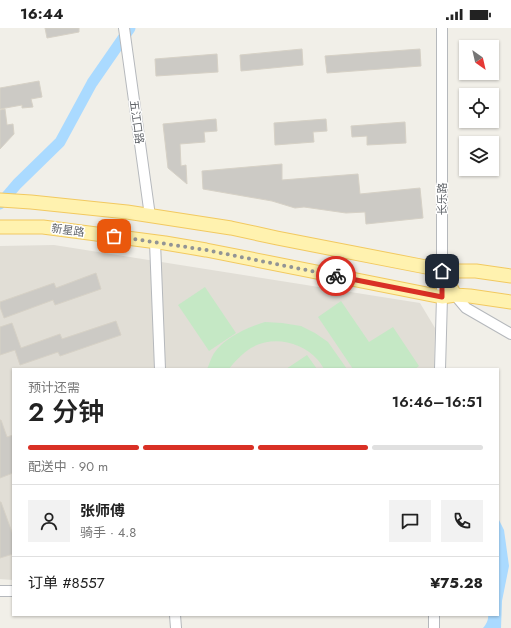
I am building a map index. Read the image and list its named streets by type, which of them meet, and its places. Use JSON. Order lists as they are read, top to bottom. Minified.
{"streets":{"main road":["新星路"],"street":["五江口路","长乐路"]},"north":"bottom right","page":{"status":"16:44","heading":["2 分钟","预计还需","16:46–16:51"],"panel":["张师傅","骑手 · 4.8","订单 #8557","¥75.28"],"bar":"配送中 · 90 m"}}
